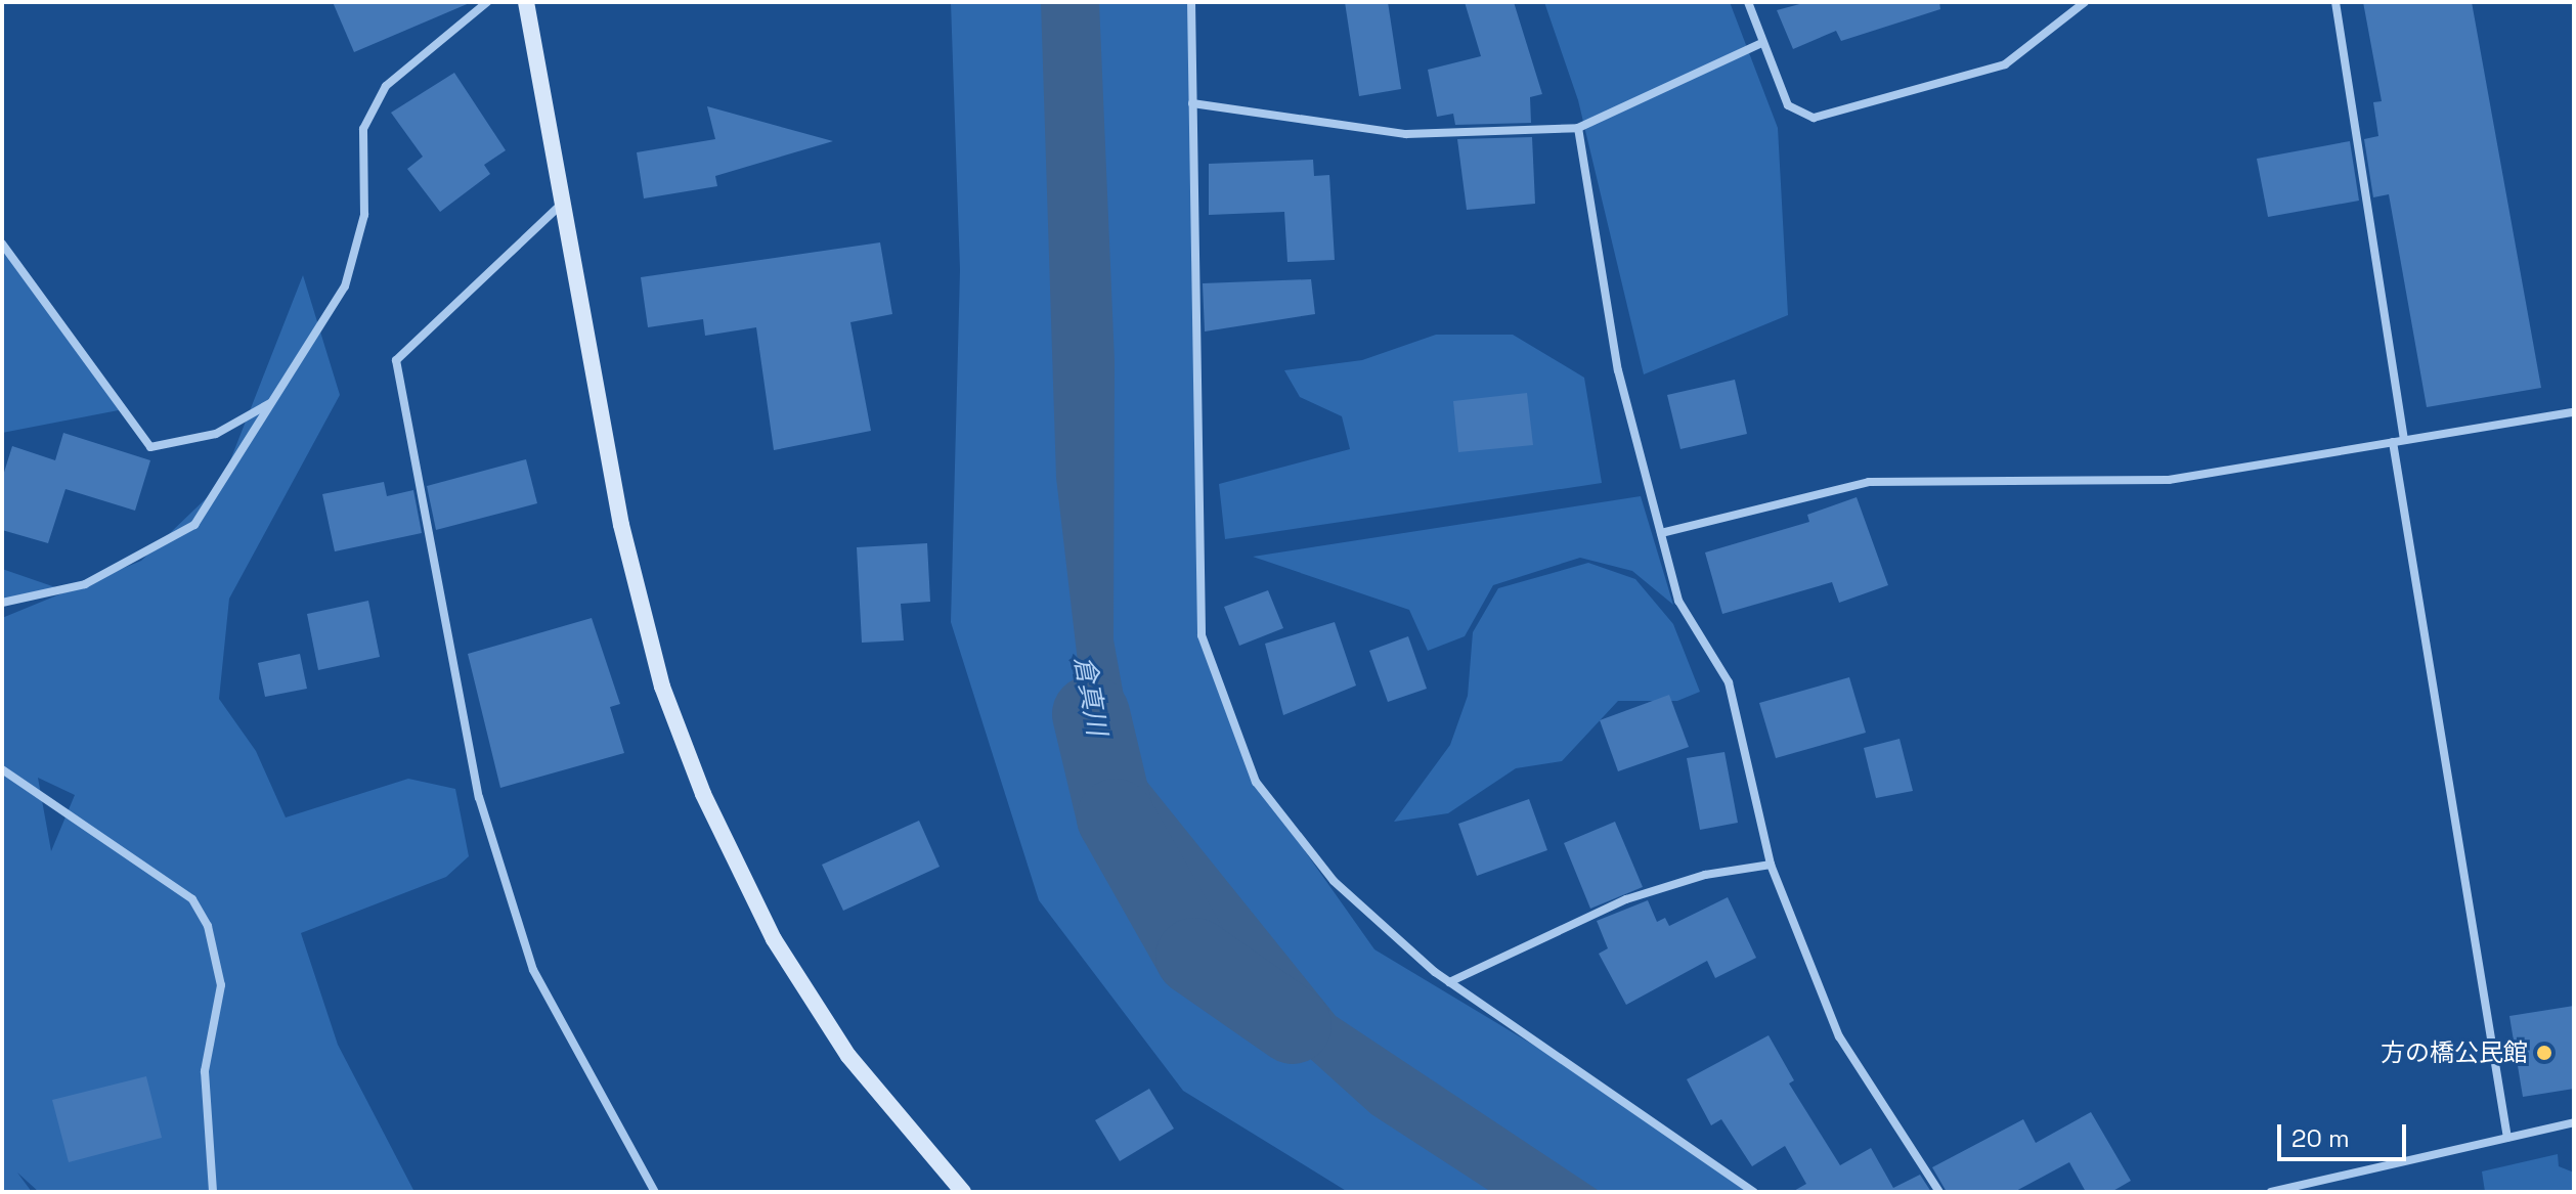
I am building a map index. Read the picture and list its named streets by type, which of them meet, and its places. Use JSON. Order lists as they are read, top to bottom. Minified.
{"water":["倉真川"],"places":["方の橋公民館"],"scale_bar":"20 m"}
